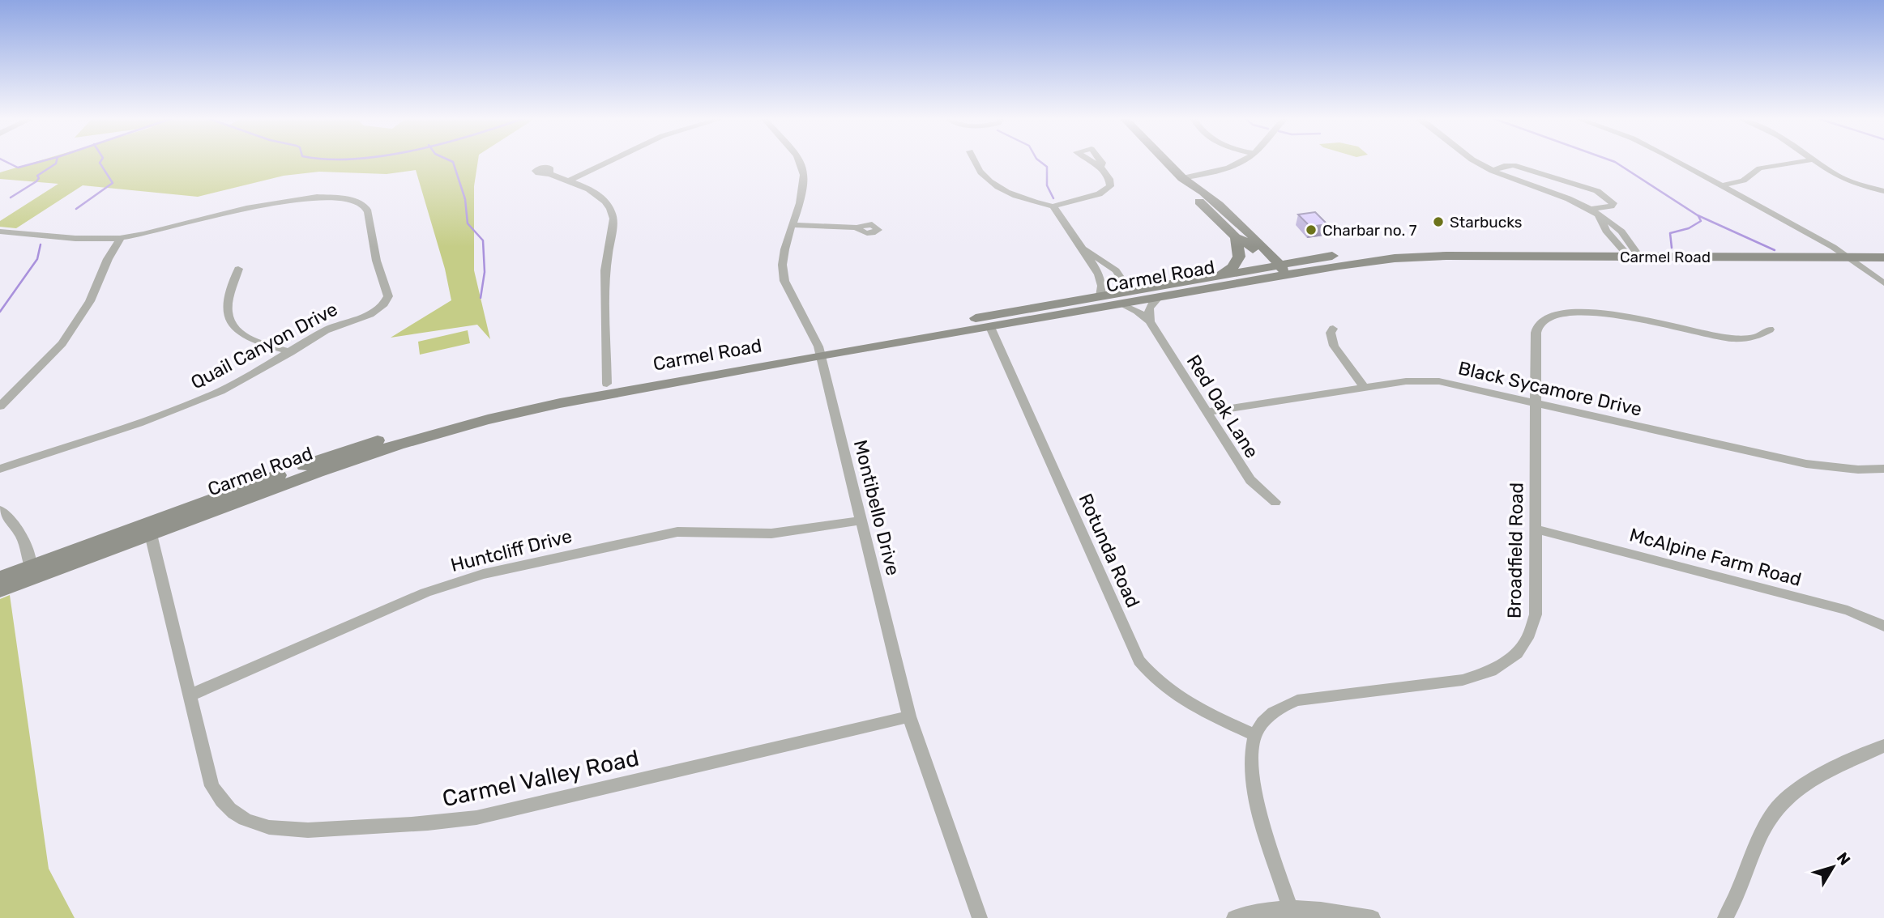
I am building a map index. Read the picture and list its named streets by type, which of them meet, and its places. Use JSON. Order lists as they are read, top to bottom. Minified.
{"streets":{"main road":["Carmel Road"],"street":["Quail Canyon Drive","Black Sycamore Drive","Red Oak Lane","Montibello Drive","Huntcliff Drive","Rotunda Road","Broadfield Road","McAlpine Farm Road","Carmel Valley Road"]},"crossings":[["Carmel Road","Red Oak Lane"],["Carmel Road","Montibello Drive"],["Carmel Road","Rotunda Road"],["Carmel Road","Carmel Valley Road"],["Black Sycamore Drive","Red Oak Lane"],["Black Sycamore Drive","Broadfield Road"],["Montibello Drive","Huntcliff Drive"],["Montibello Drive","Carmel Valley Road"],["Huntcliff Drive","Carmel Valley Road"],["Rotunda Road","Broadfield Road"],["Broadfield Road","McAlpine Farm Road"]],"places":["Starbucks","Charbar no. 7"],"north":"top right"}
